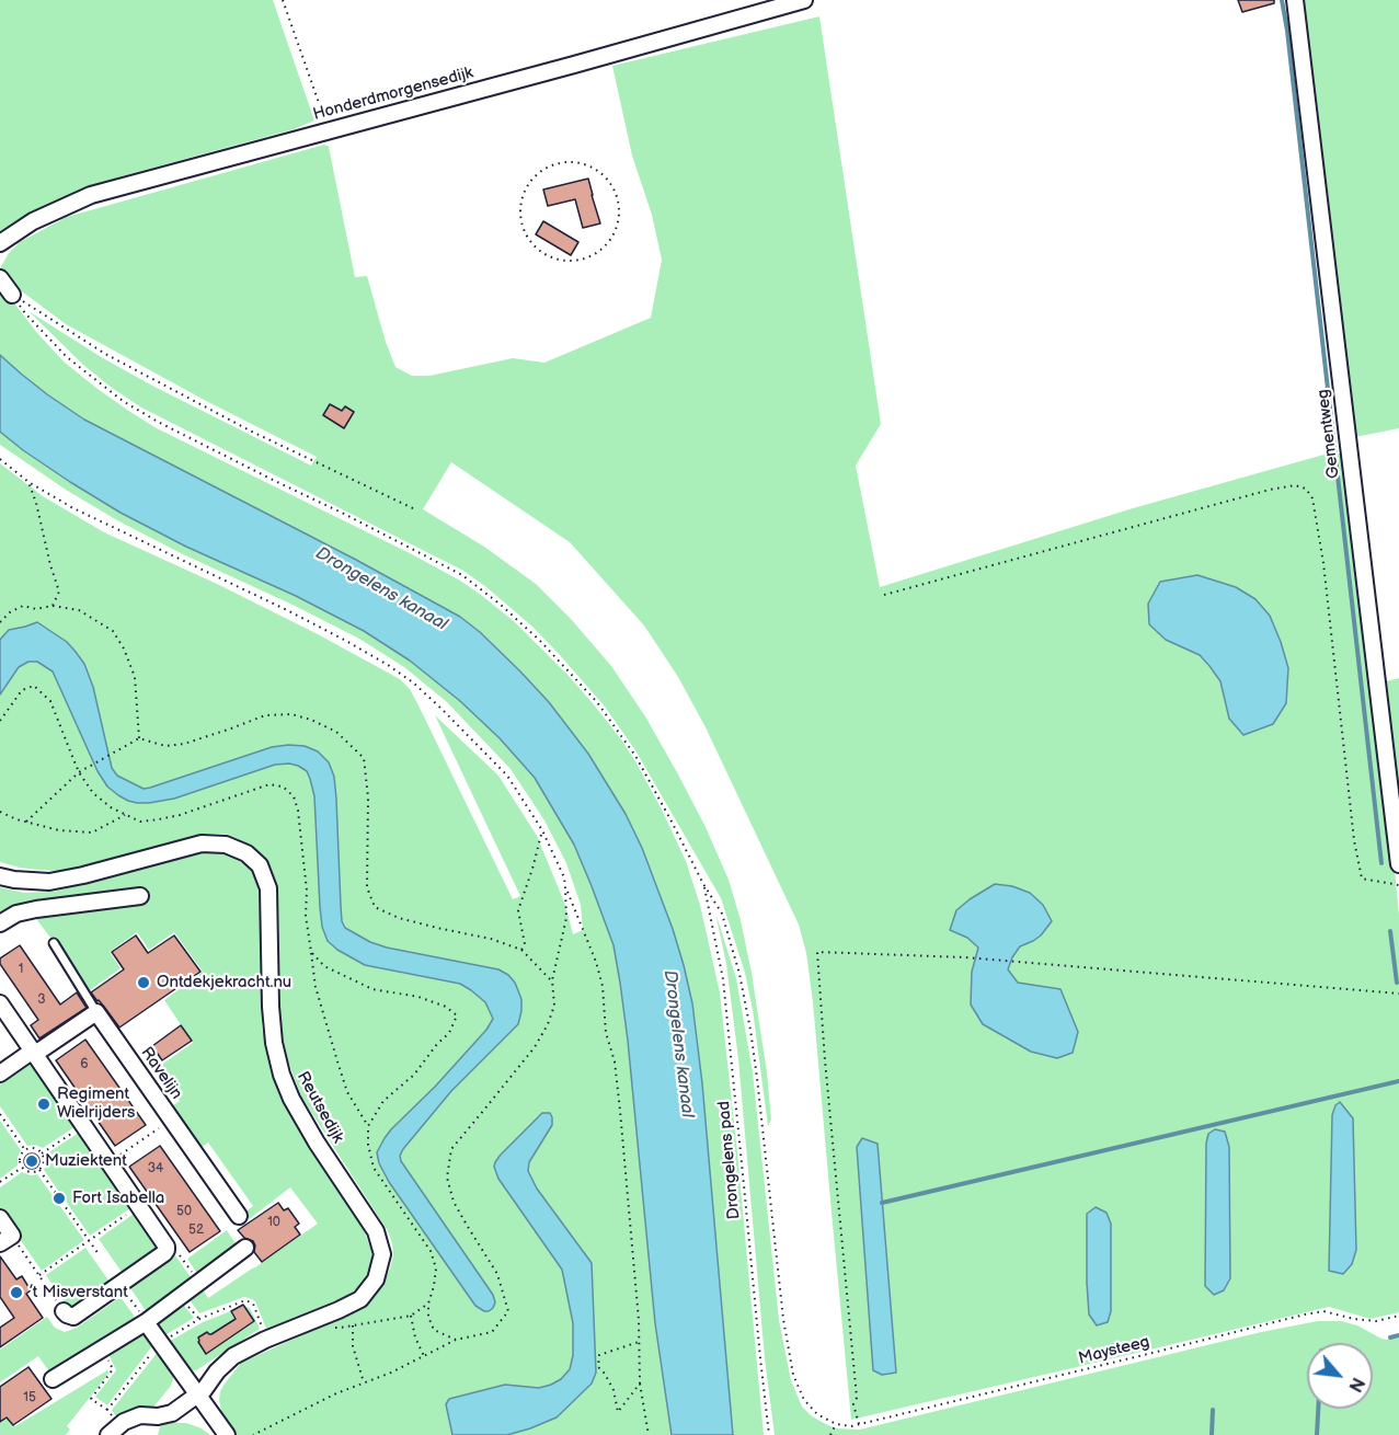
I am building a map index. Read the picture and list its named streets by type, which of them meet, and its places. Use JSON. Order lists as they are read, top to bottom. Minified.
{"streets":{"street":["Honderdmorgensedijk","Gementweg","Ravelijn","Reutsedijk"],"path":["Drongelens pad","Maysteeg"]},"water":["Drongelens kanaal"],"places":["Ontdekjekracht.nu","Regiment Wielrijders","Muziektent","Fort Isabella","’t Misverstant"],"house_numbers":["1","3","6","34","50","10","52","15"],"north":"bottom right"}
